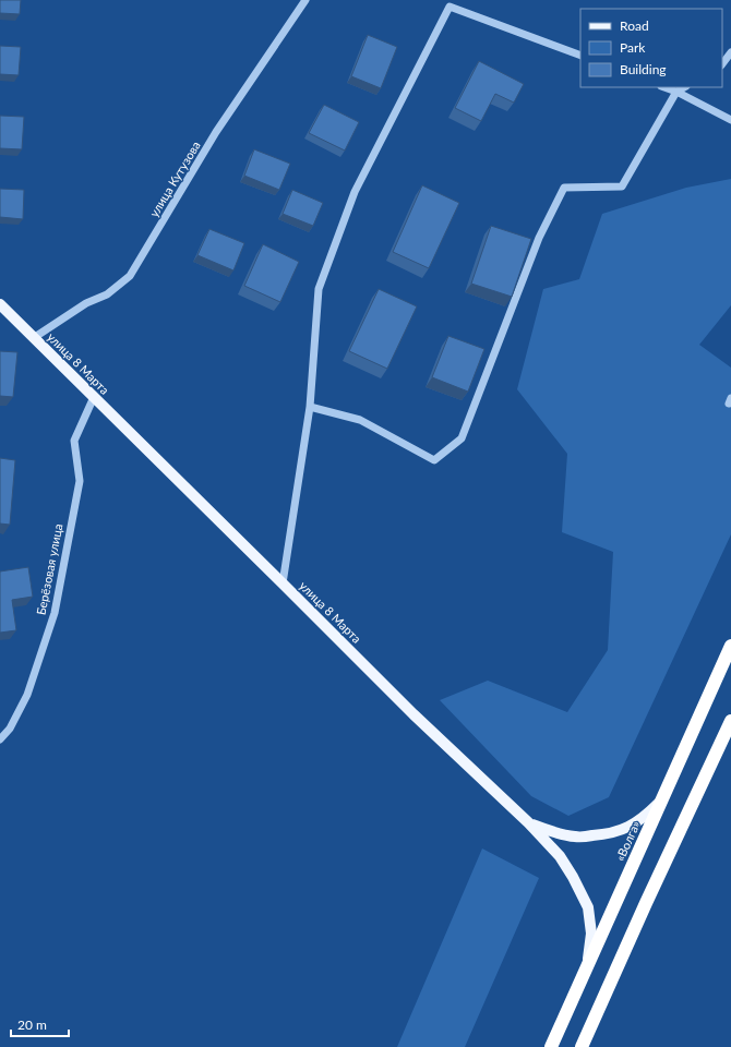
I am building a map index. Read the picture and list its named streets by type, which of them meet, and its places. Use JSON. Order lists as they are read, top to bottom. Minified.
{"streets":{"highway":["«Волга»"],"main road":["улица 8 Марта"],"street":["улица Кутузова","Берёзовая улица"]},"crossings":[["улица Кутузова","улица 8 Марта"],["улица 8 Марта","Берёзовая улица"],["улица 8 Марта","«Волга»"]],"legend":["Road","Park","Building"],"scale_bar":"20 m"}
